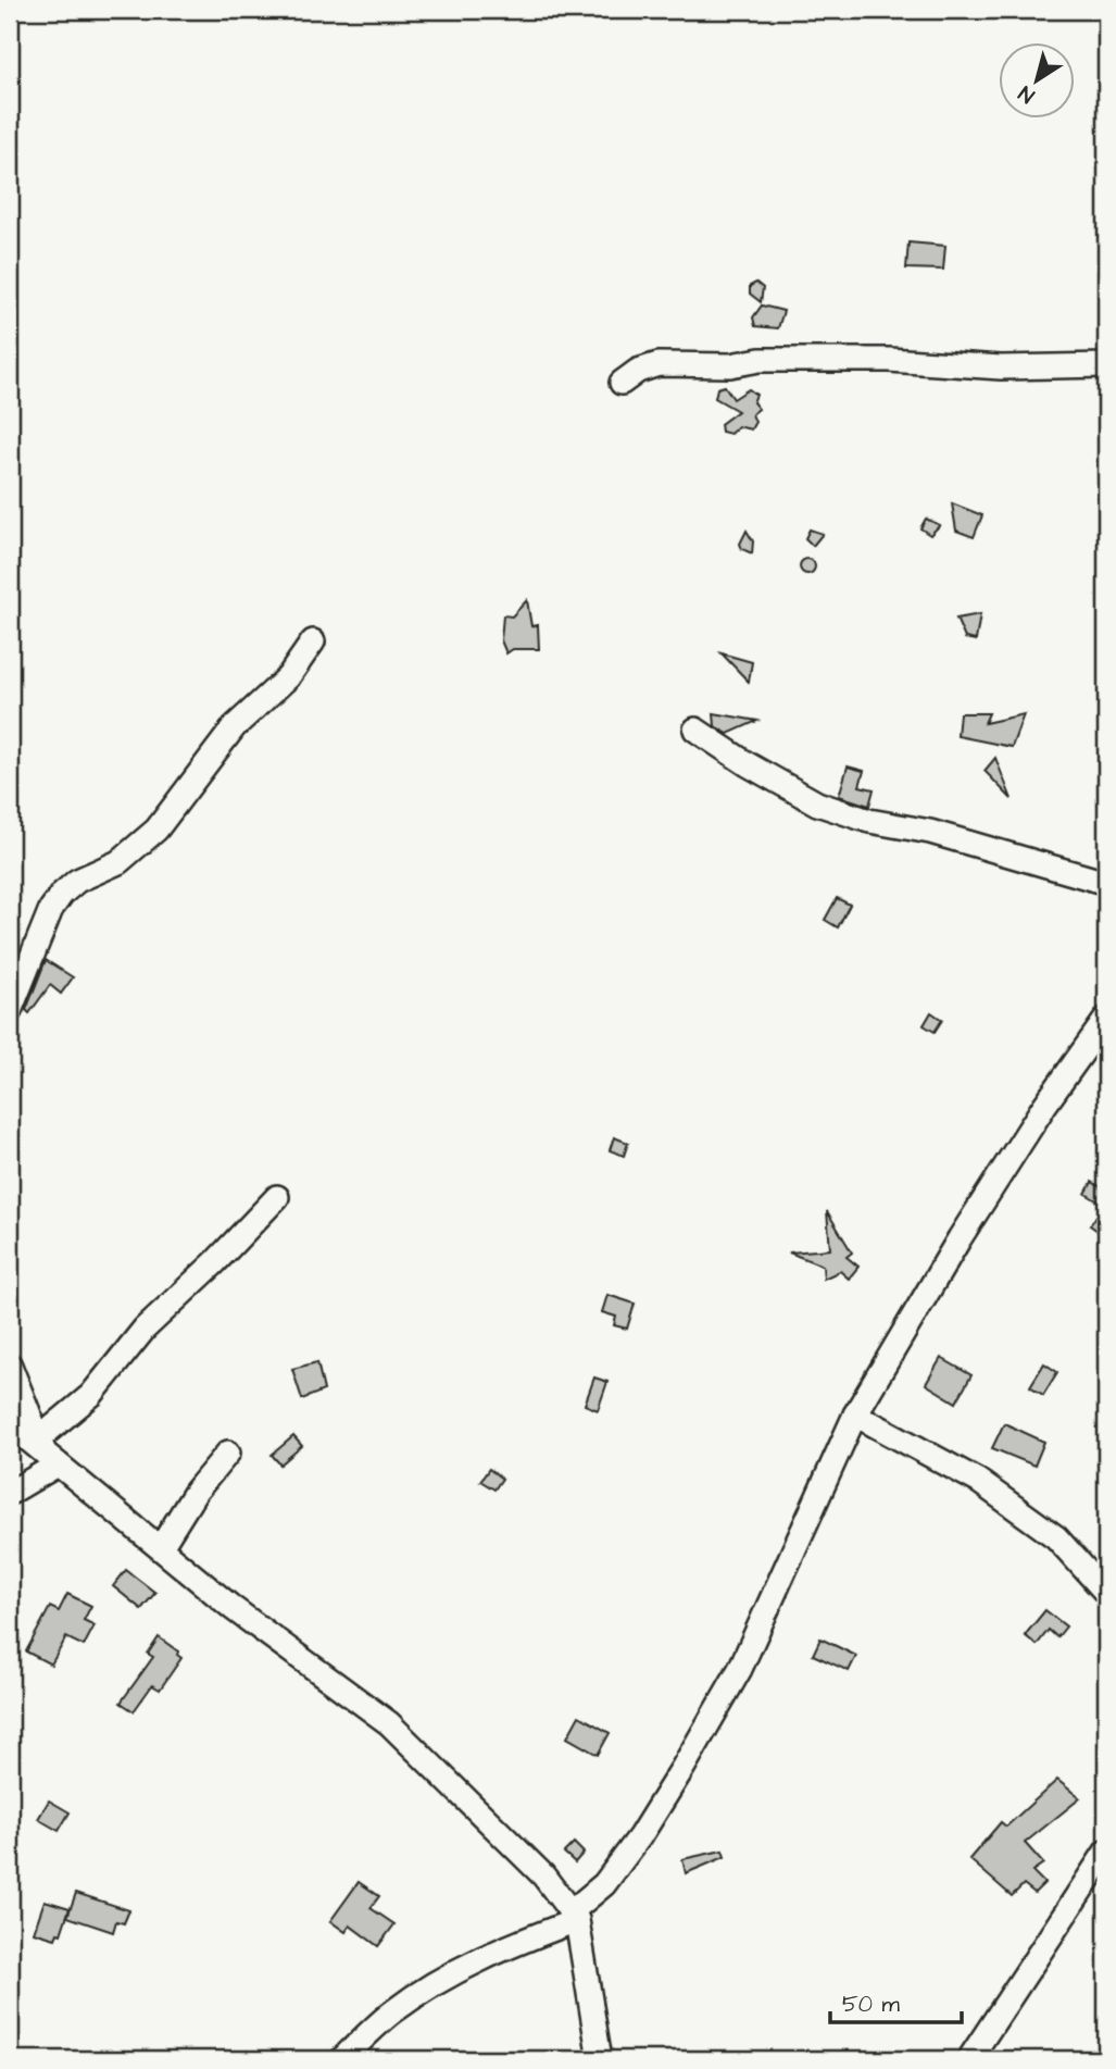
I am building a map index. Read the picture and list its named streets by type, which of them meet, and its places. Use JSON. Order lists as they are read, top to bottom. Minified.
{"scale_bar":"50 m","north":"bottom left"}
